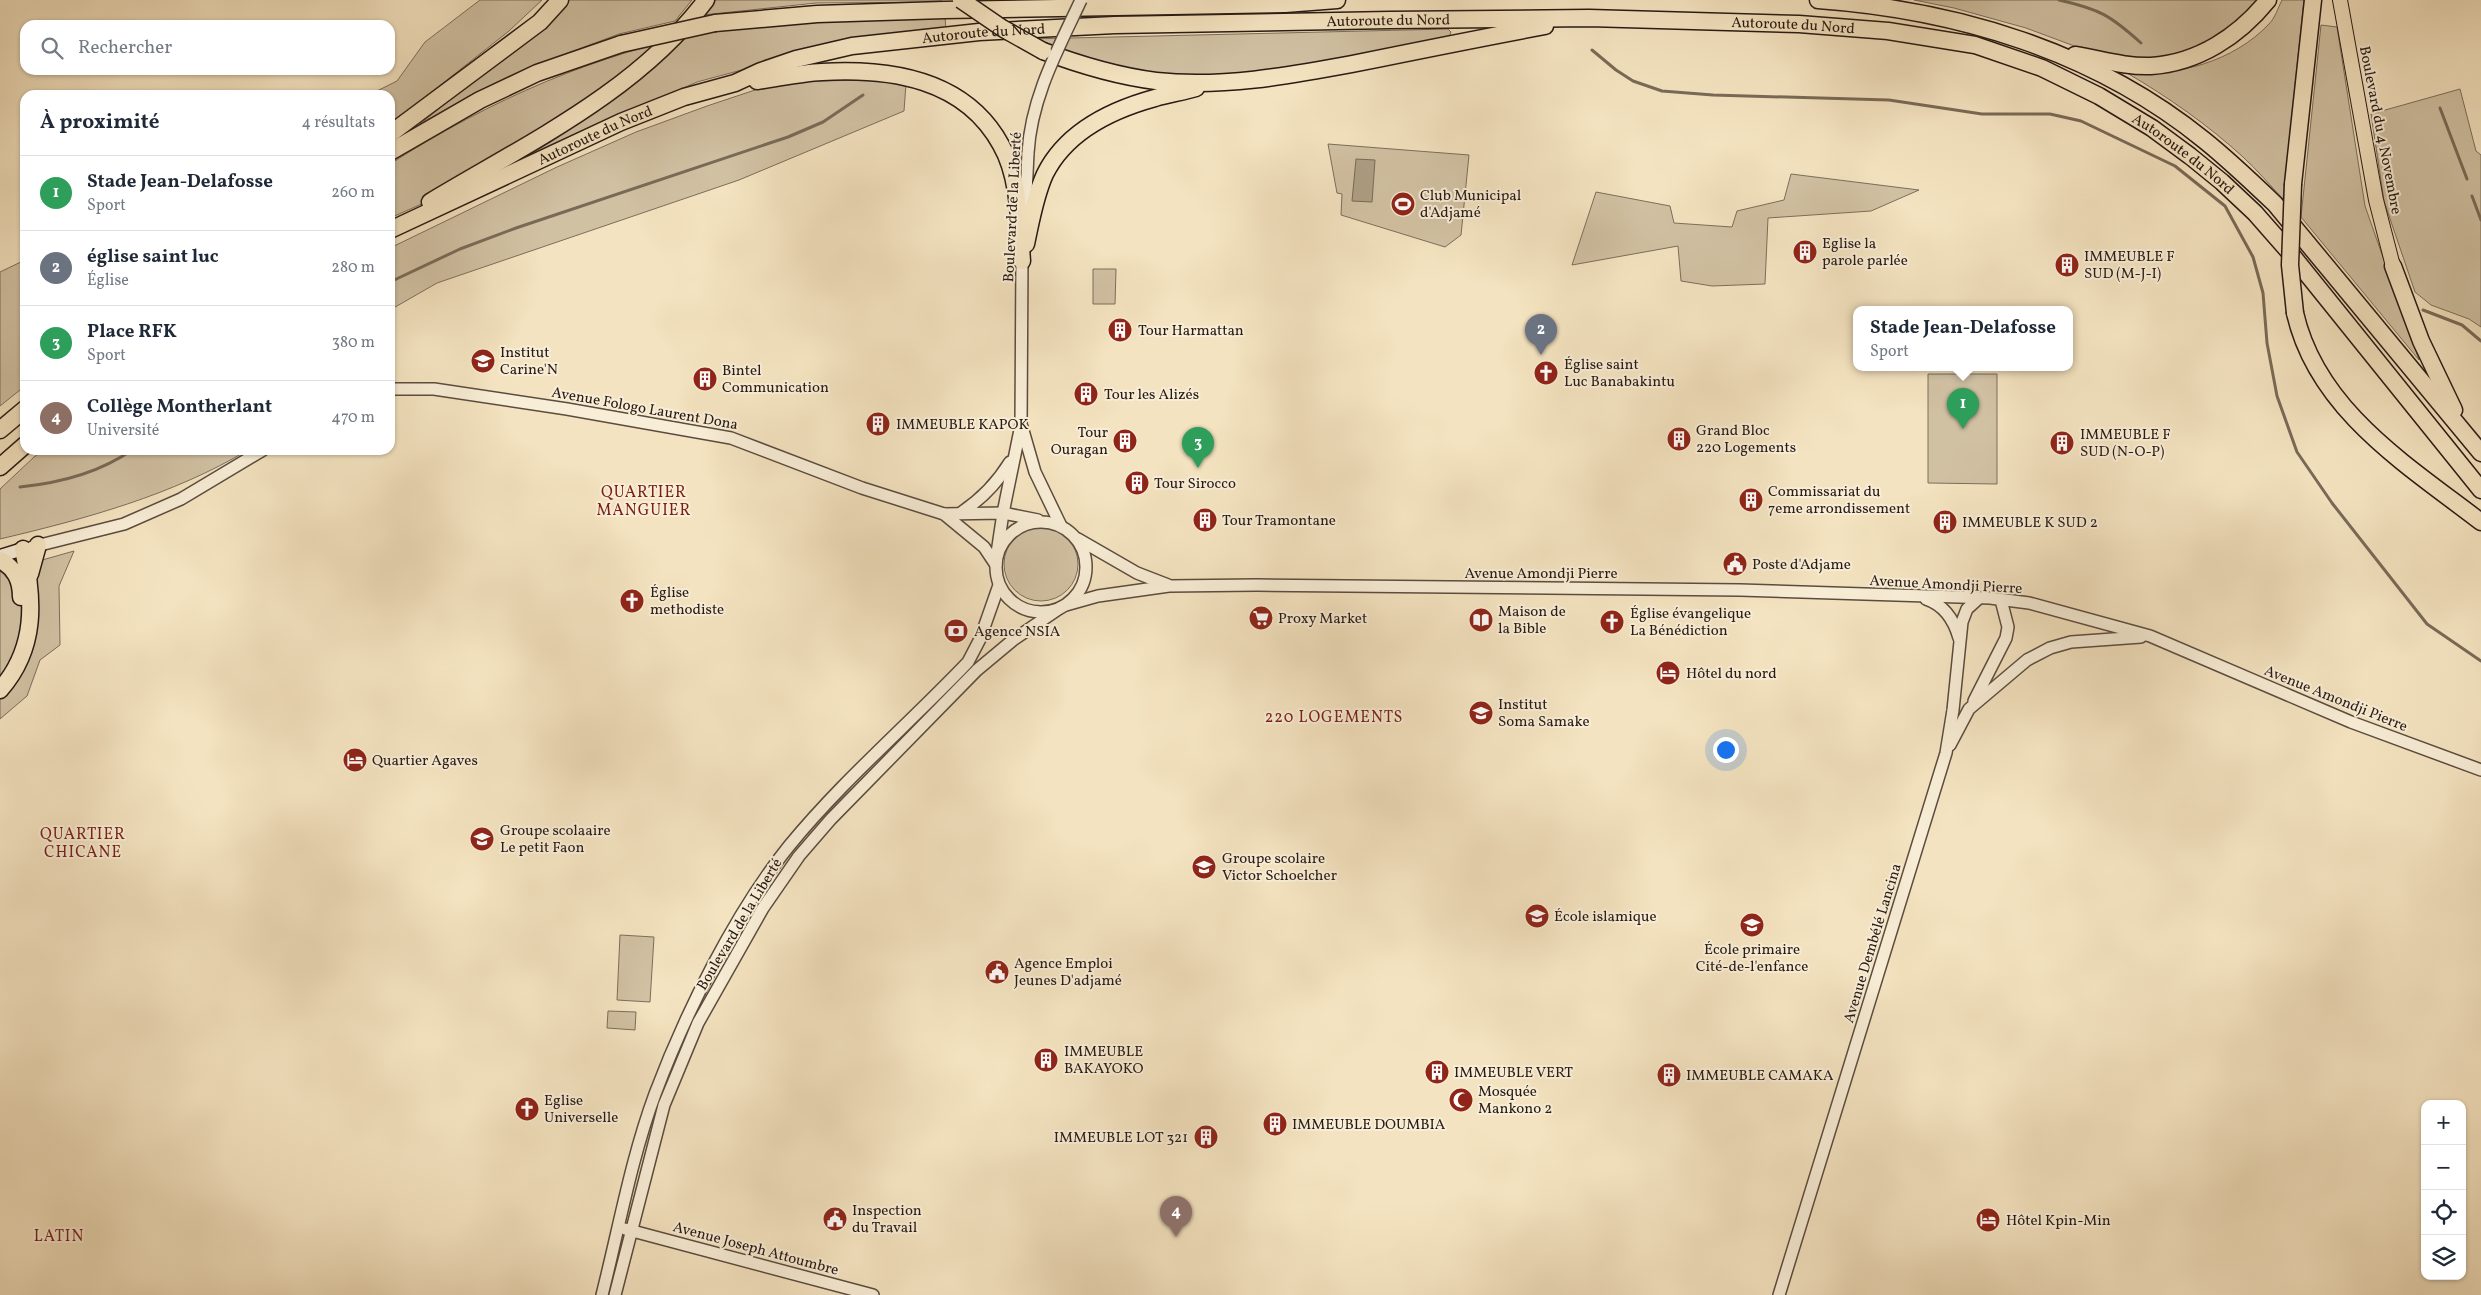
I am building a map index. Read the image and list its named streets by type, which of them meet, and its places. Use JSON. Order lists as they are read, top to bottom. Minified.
{"streets":{"highway":["Autoroute du Nord"],"main road":["Boulevard du 4 Novembre"],"street":["Boulevard de la Liberté","Avenue Fologo Laurent Dona","Avenue Amondji Pierre","Avenue Dembélé Lancina","Avenue Joseph Attoumbre"]},"crossings":[["Boulevard de la Liberté","Avenue Fologo Laurent Dona"],["Boulevard de la Liberté","Avenue Amondji Pierre"],["Boulevard de la Liberté","Avenue Joseph Attoumbre"],["Avenue Fologo Laurent Dona","Avenue Amondji Pierre"],["Avenue Amondji Pierre","Avenue Dembélé Lancina"]],"districts":["QUARTIER MANGUIER","220 LOGEMENTS","QUARTIER CHICANE","LATIN"],"places":{"sports":["Club Municipal d'Adjamé"],"building":["Eglise la parole parlée","IMMEUBLE F SUD (M-J-I)","Tour Harmattan","Bintel Communication","Tour les Alizés","IMMEUBLE KAPOK","Grand Bloc 220 Logements","Tour Ouragan","IMMEUBLE F SUD (N-O-P)","Tour Sirocco","Commissariat du 7eme arrondissement","Tour Tramontane","IMMEUBLE K SUD 2","IMMEUBLE BAKAYOKO","IMMEUBLE VERT","IMMEUBLE CAMAKA","IMMEUBLE DOUMBIA","IMMEUBLE LOT 321"],"school or university":["Institut Carine'N","Institut Soma Samake","Groupe scolaaire Le petit Faon","Groupe scolaire Victor Schoelcher","École islamique","École primaire Cité-de-l'enfance"],"church":["Église saint Luc Banabakintu","Église methodiste","Église évangelique La Bénédiction","Eglise Universelle"],"public building":["Poste d'Adjame","Agence Emploi Jeunes D'adjamé","Inspection du Travail"],"supermarket":["Proxy Market"],"library":["Maison de la Bible"],"bank":["Agence NSIA"],"hotel":["Hôtel du nord","Quartier Agaves","Hôtel Kpin-Min"],"mosque":["Mosquée Mankono 2"]},"page":{"search":"Rechercher","heading":["À proximité","4 résultats"],"list":[{"mark":"1","name":"Stade Jean-Delafosse","note":"Sport","value":"260 m"},{"mark":"2","name":"église saint luc","note":"Église","value":"280 m"},{"mark":"3","name":"Place RFK","note":"Sport","value":"380 m"},{"mark":"4","name":"Collège Montherlant","note":"Université","value":"470 m"}],"popup":["Stade Jean-Delafosse","Sport"],"pins":["2","1","3","4"],"map_buttons":["+","−"]}}
